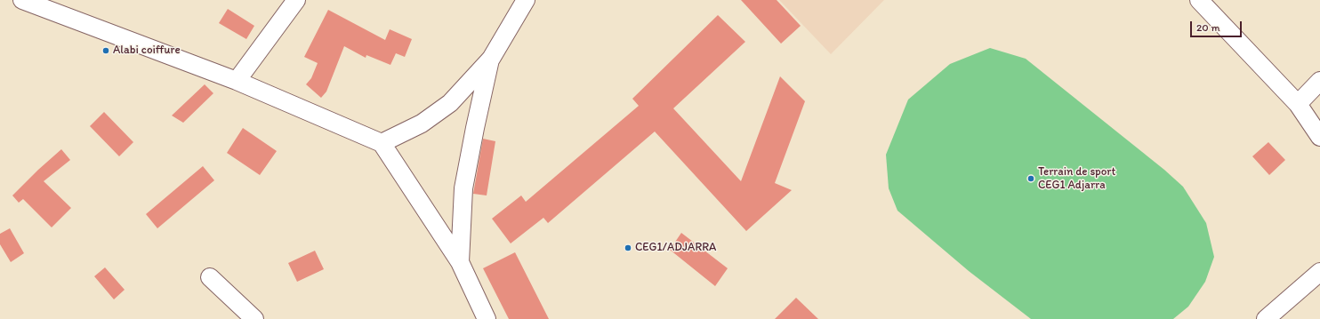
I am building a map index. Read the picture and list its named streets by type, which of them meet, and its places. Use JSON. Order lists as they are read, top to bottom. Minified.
{"places":["Alabi coiffure","Terrain de sport CEG1 Adjarra","CEG1/ADJARRA"],"scale_bar":"20 m"}
